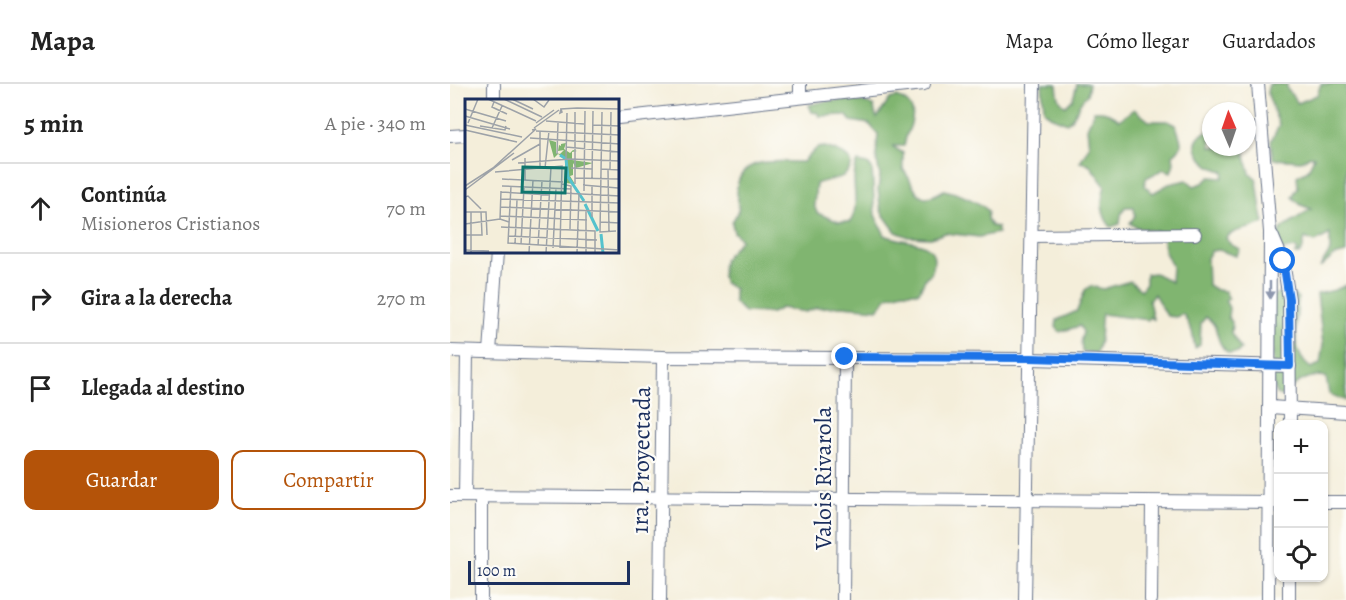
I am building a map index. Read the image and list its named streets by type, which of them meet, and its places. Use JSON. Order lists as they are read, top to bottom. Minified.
{"streets":{"street":["1ra. Proyectada","Valois Rivarola"]},"scale_bar":"100 m","north":"top","page":{"header":"Mapa","nav":["Mapa","Cómo llegar","Guardados"],"heading":["5 min","A pie · 340 m"],"list":[["Continúa","Misioneros Cristianos","70 m"],["Gira a la derecha","270 m"],"Llegada al destino"],"map_buttons":["+","−"],"buttons":["Guardar","Compartir"],"scale":"100 m"}}
